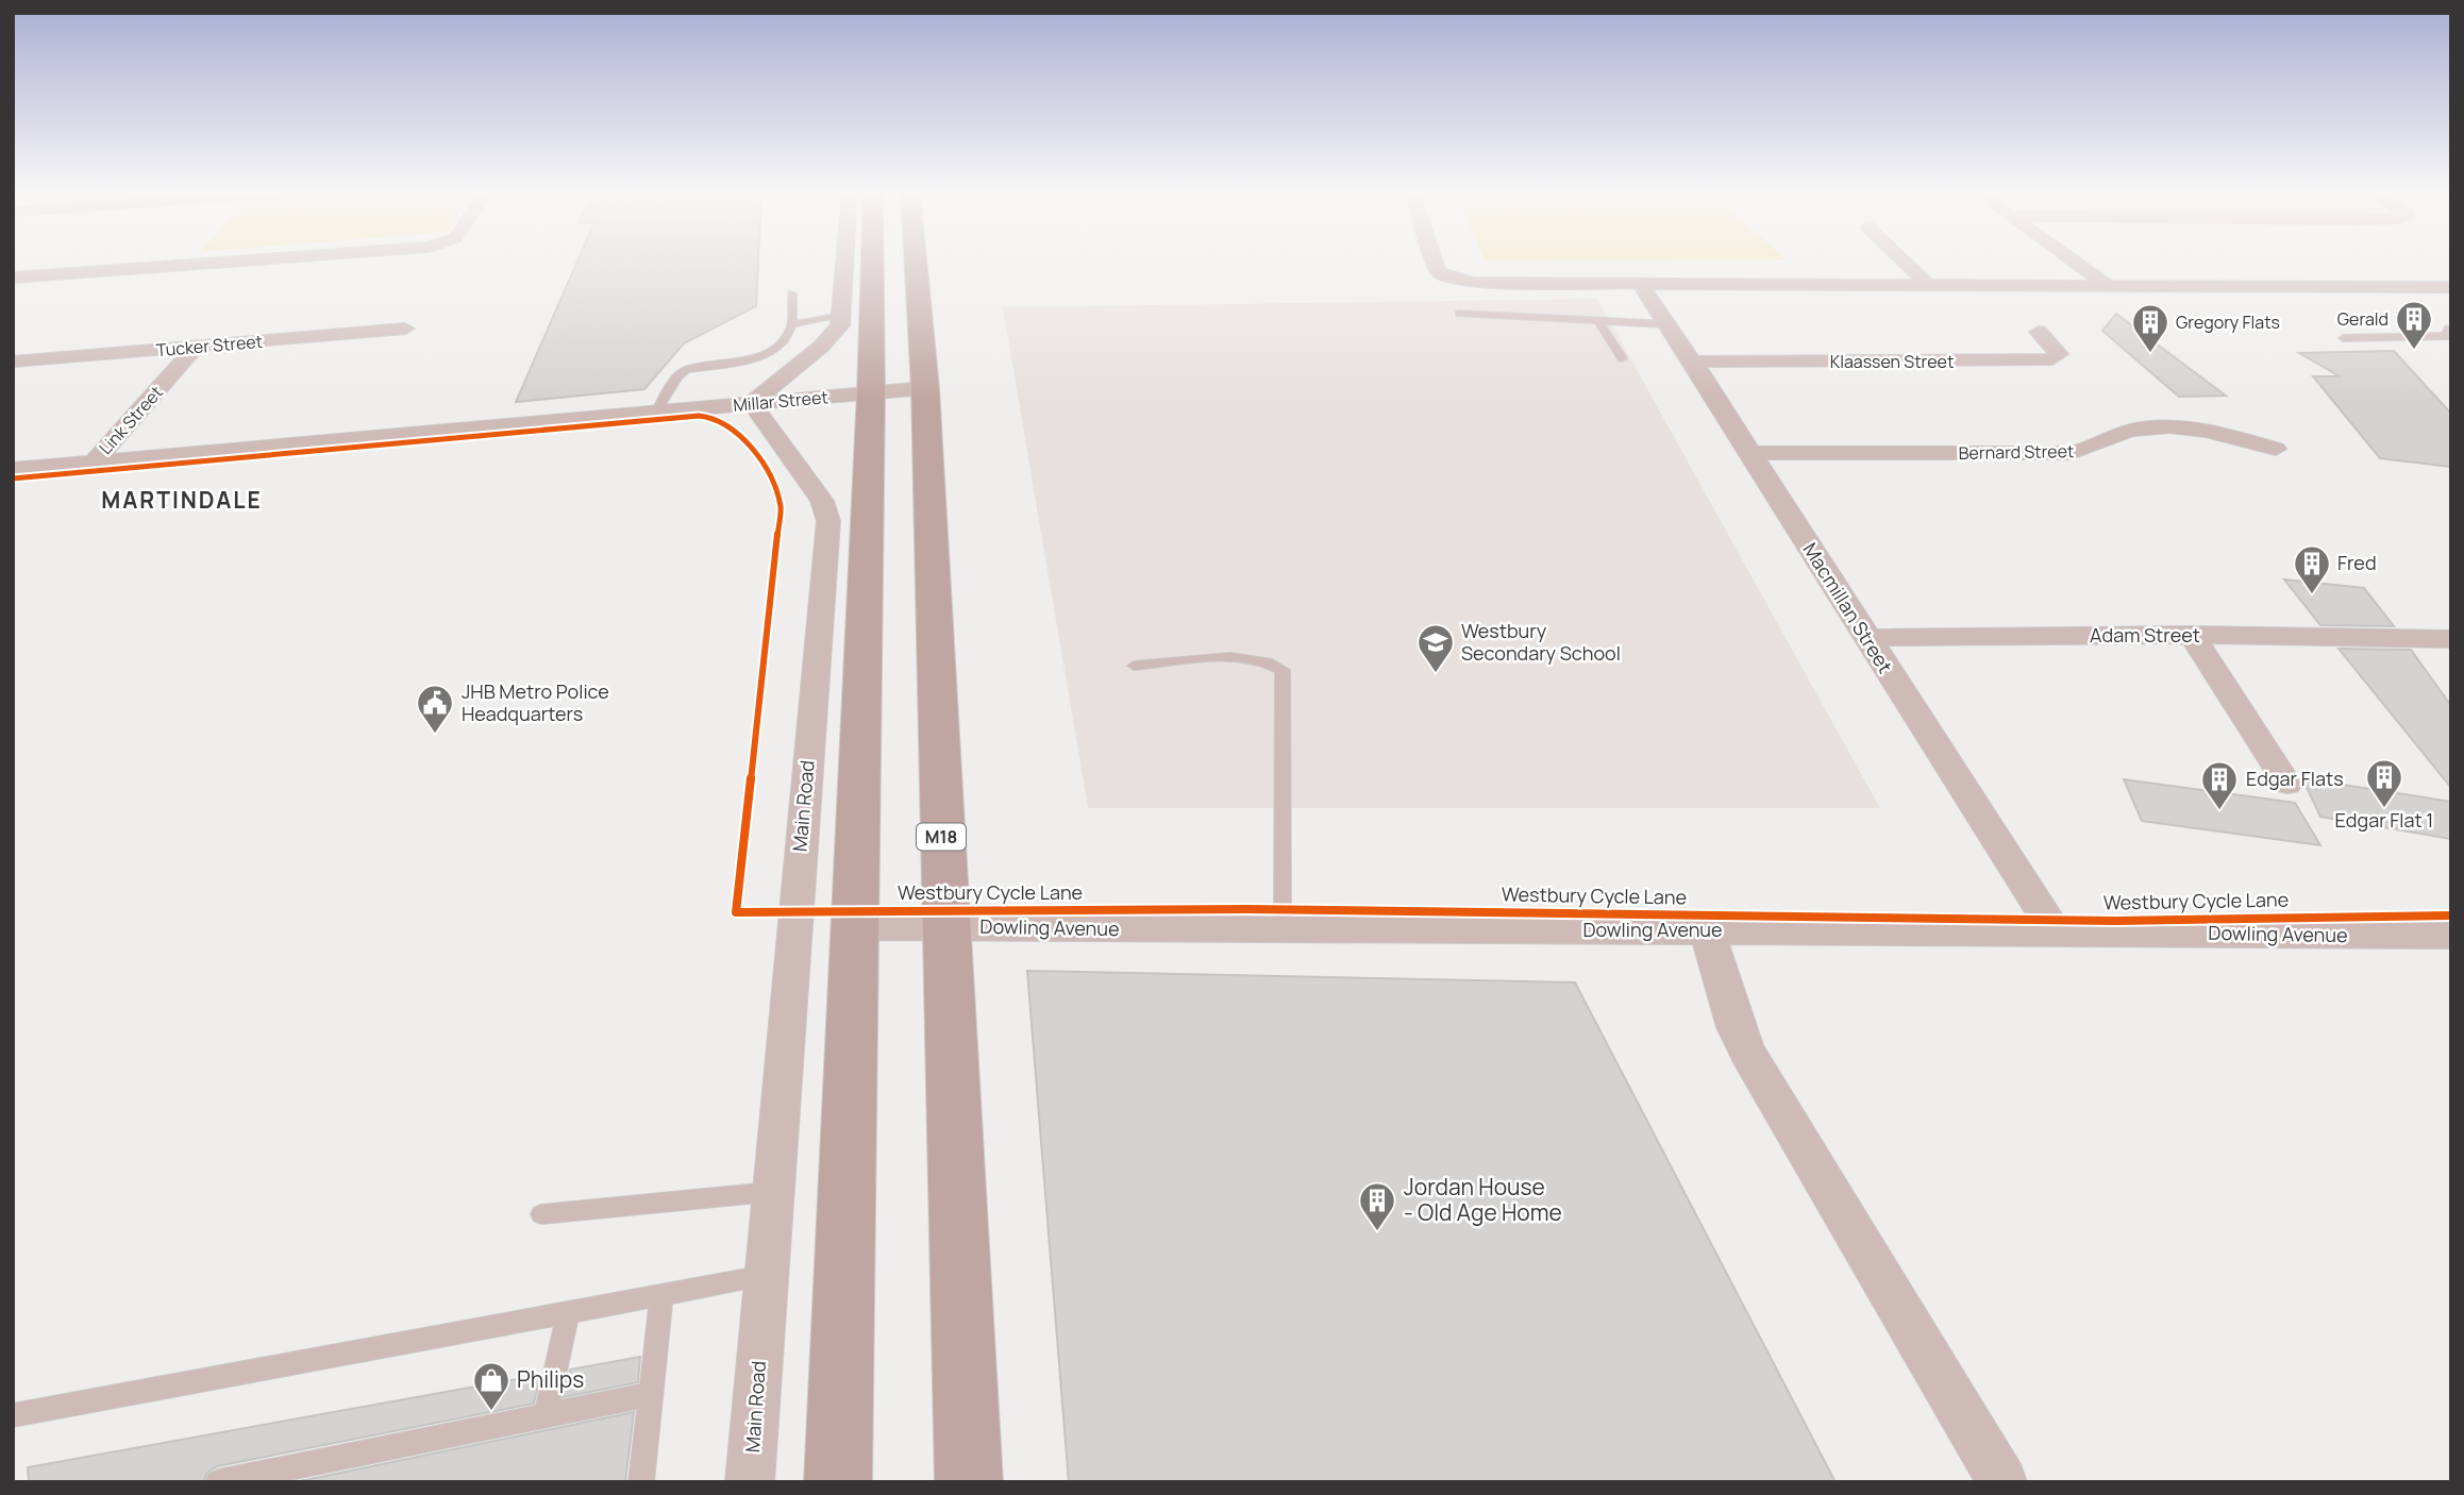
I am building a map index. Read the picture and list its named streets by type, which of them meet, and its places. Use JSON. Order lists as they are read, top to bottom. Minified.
{"streets":{"main road":["M18"],"street":["Tucker Street","Klaassen Street","Millar Street","Link Street","Bernard Street","Macmillan Street","Adam Street","Main Road","Dowling Avenue"],"cycle path":["Westbury Cycle Lane"]},"crossings":[["Tucker Street","Link Street"],["Klaassen Street","Macmillan Street"],["Millar Street","Link Street"],["Millar Street","Main Road"],["Millar Street","M18"],["Bernard Street","Macmillan Street"],["Macmillan Street","Adam Street"],["Macmillan Street","Dowling Avenue"],["M18","Dowling Avenue"]],"districts":["MARTINDALE"],"places":{"building":["Gerald","Gregory Flats","Fred","Edgar Flat 1","Edgar Flats","Jordan House - Old Age Home"],"school or university":["Westbury Secondary School"],"public building":["JHB Metro Police Headquarters"],"shop":["Philips"]}}
